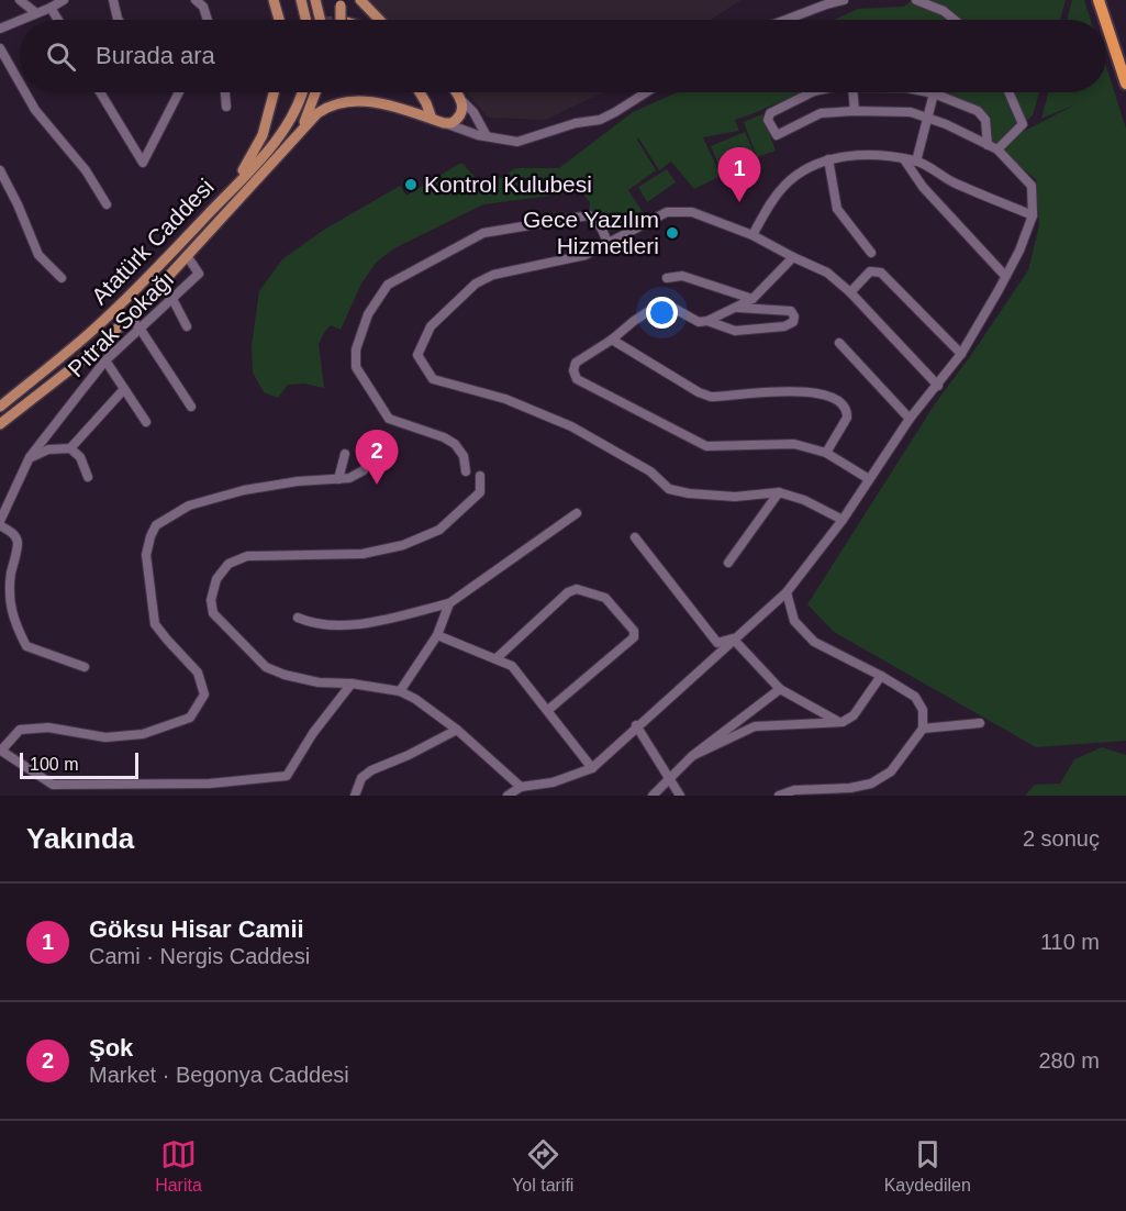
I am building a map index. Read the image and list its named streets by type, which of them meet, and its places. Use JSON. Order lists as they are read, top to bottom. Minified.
{"streets":{"main road":["Atatürk Caddesi"],"street":["Pıtrak Sokağı"]},"crossings":[["Atatürk Caddesi","Pıtrak Sokağı"]],"places":["Kontrol Kulubesi","Gece Yazılım Hizmetleri"],"scale_bar":"100 m","page":{"search":"Burada ara","pins":["1","2"],"scale":"100 m","heading":["Yakında","2 sonuç"],"list":[{"mark":"1","name":"Göksu Hisar Camii","note":"Cami · Nergis Caddesi","value":"110 m"},{"mark":"2","name":"Şok","note":"Market · Begonya Caddesi","value":"280 m"}],"nav":["Harita","Yol tarifi","Kaydedilen"]}}
